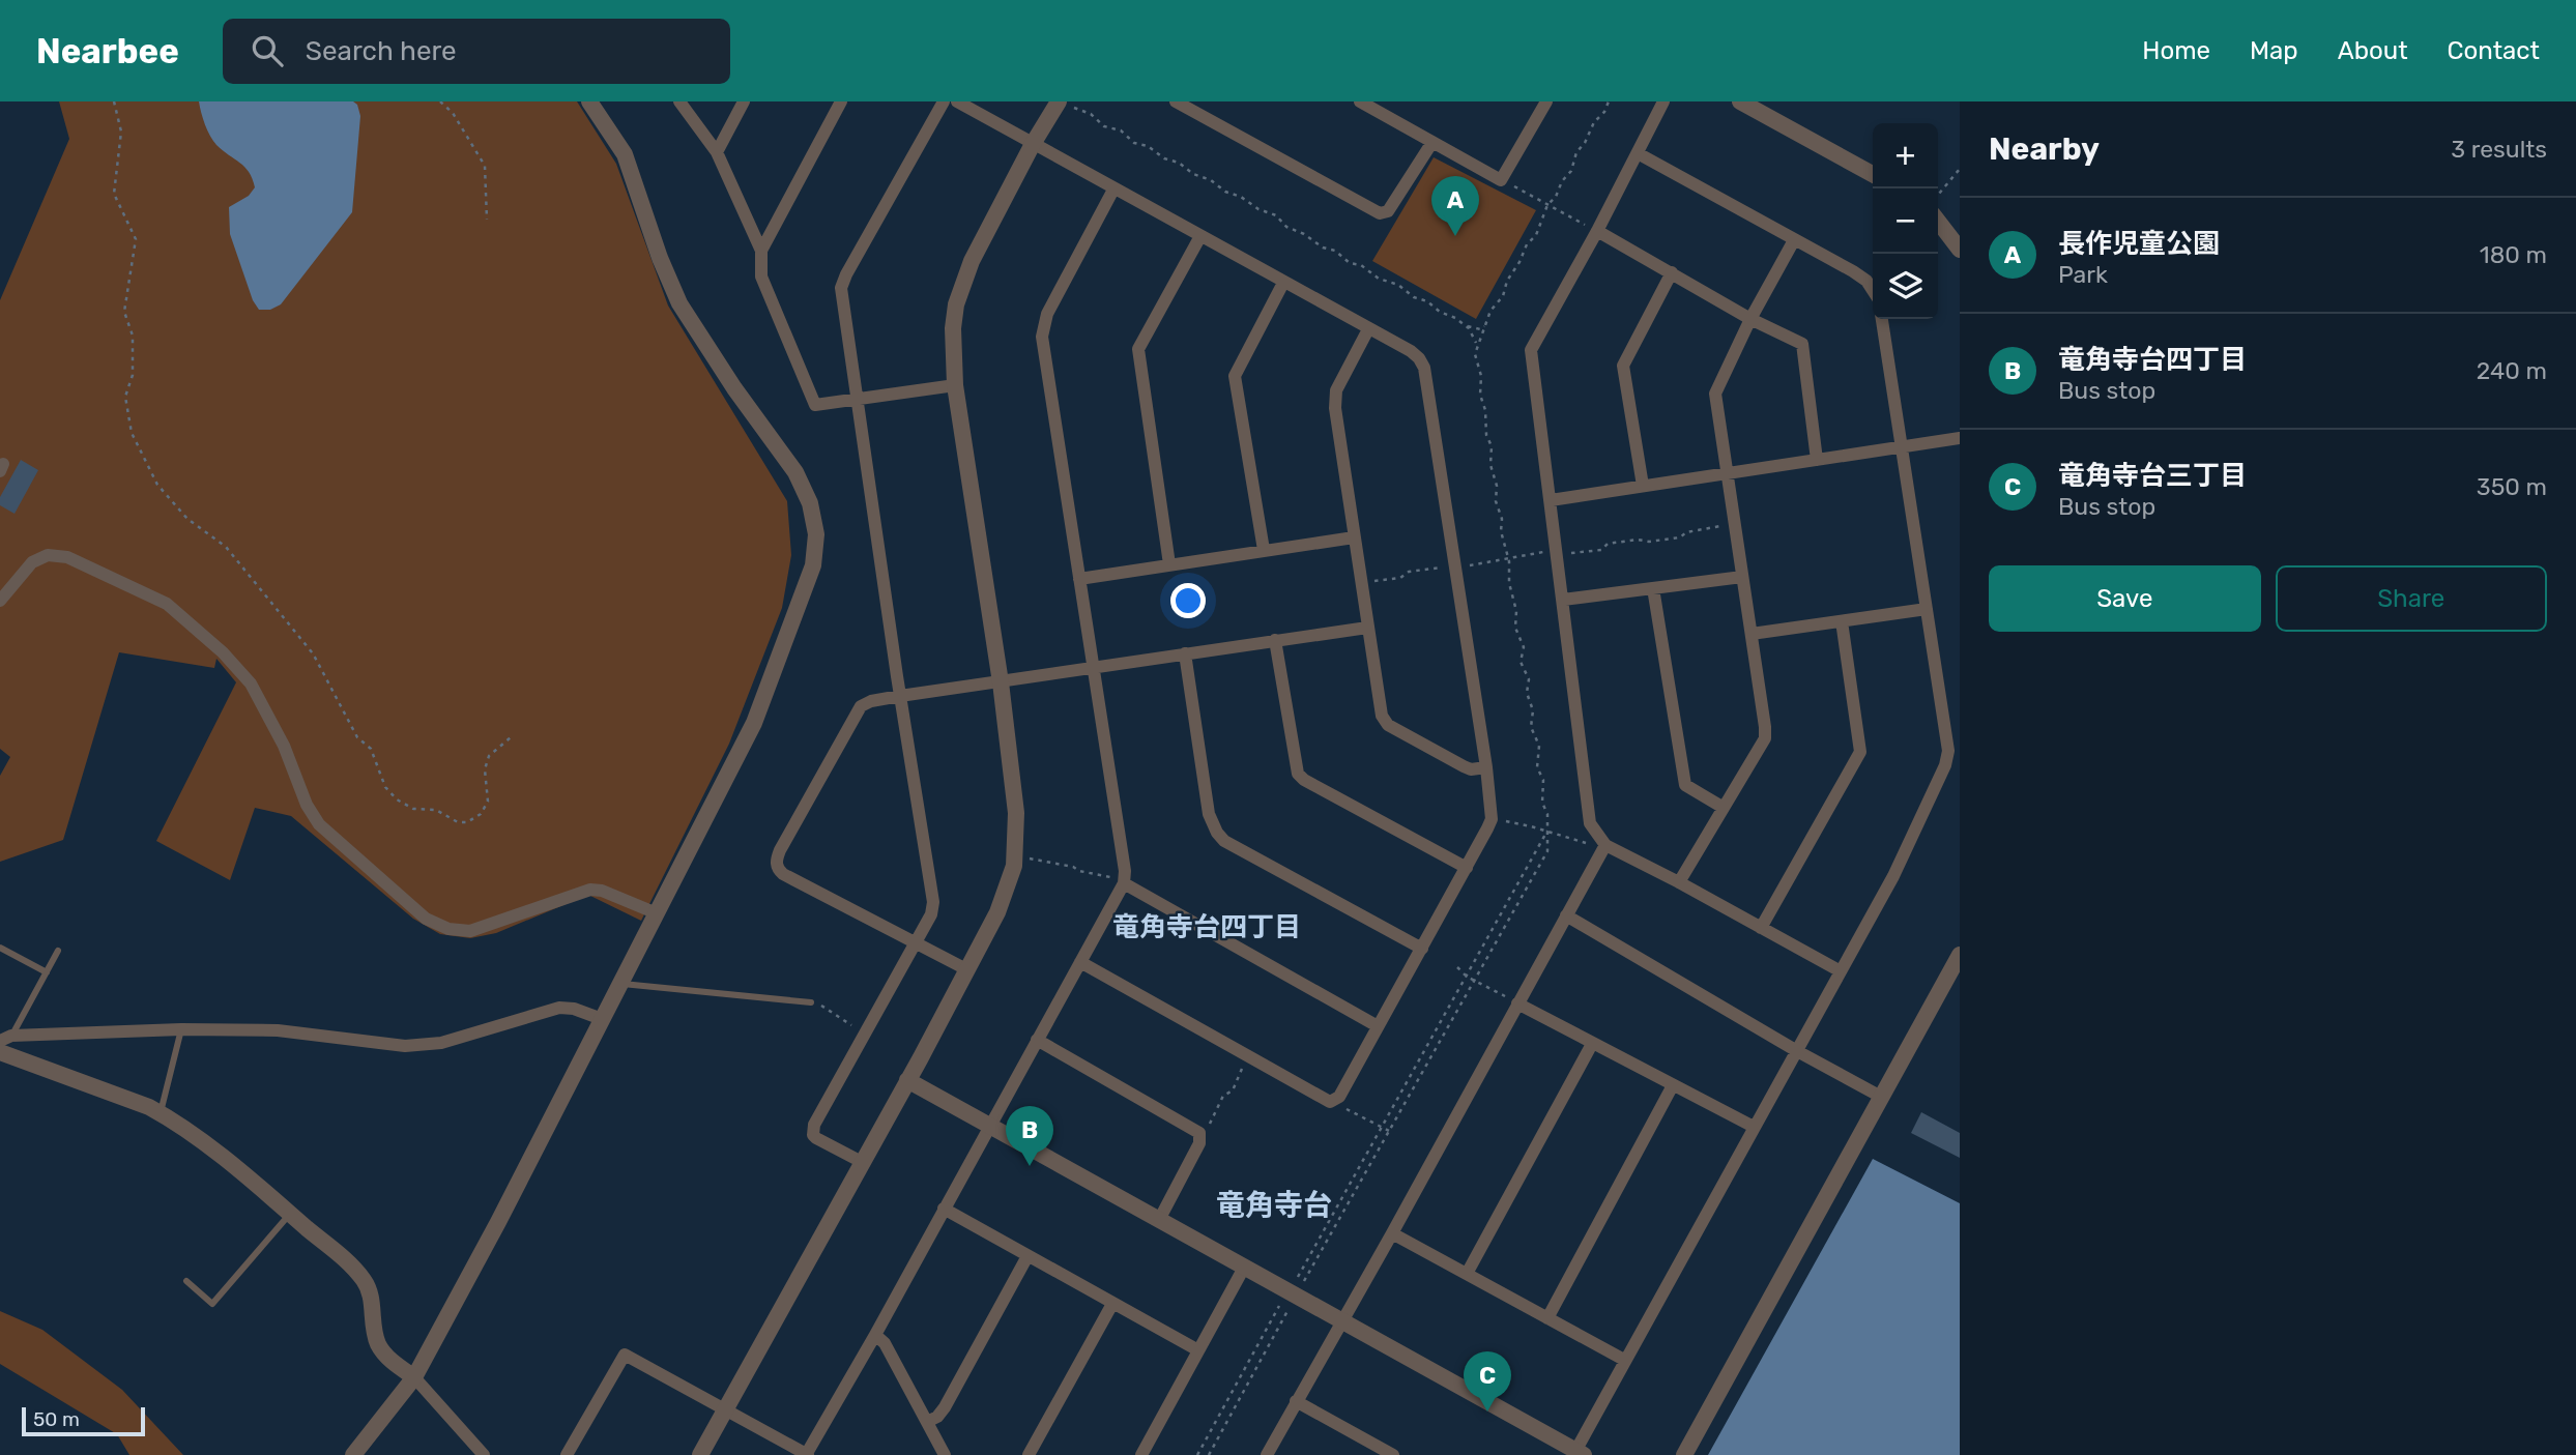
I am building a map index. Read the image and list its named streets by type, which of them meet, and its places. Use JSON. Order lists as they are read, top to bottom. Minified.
{"districts":["竜角寺台四丁目","竜角寺台"],"scale_bar":"50 m","page":{"header":"Nearbee","search":"Search here","nav":["Home","Map","About","Contact"],"heading":["Nearby","3 results"],"map_buttons":["+","−"],"pins":["A","B","C"],"list":[{"mark":"A","name":"長作児童公園","note":"Park","value":"180 m"},{"mark":"B","name":"竜角寺台四丁目","note":"Bus stop","value":"240 m"},{"mark":"C","name":"竜角寺台三丁目","note":"Bus stop","value":"350 m"}],"buttons":["Save","Share"],"scale":"50 m"}}
